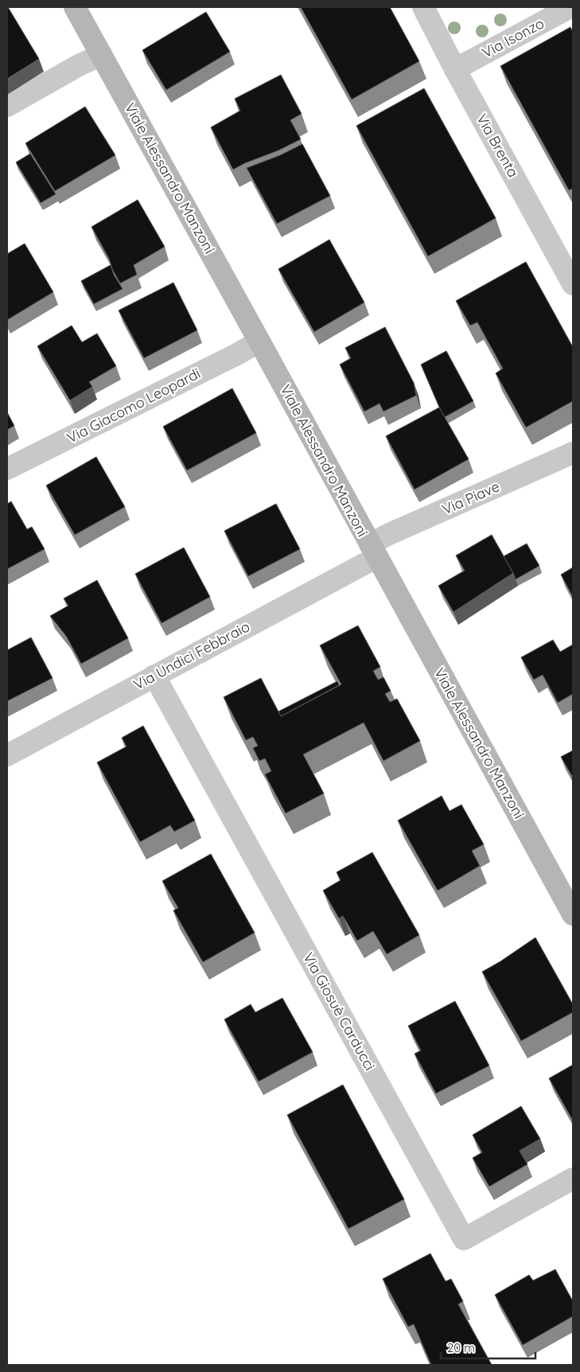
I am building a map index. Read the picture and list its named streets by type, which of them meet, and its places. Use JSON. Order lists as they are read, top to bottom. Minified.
{"streets":{"main road":["Viale Alessandro Manzoni"],"street":["Via Isonzo","Via Brenta","Via Giacomo Leopardi","Via Piave","Via Undici Febbraio","Via Giosuè Carducci"]},"crossings":[["Via Isonzo","Via Brenta"],["Viale Alessandro Manzoni","Via Giacomo Leopardi"],["Viale Alessandro Manzoni","Via Piave"],["Viale Alessandro Manzoni","Via Undici Febbraio"],["Via Piave","Via Undici Febbraio"],["Via Undici Febbraio","Via Giosuè Carducci"]],"scale_bar":"20 m"}
